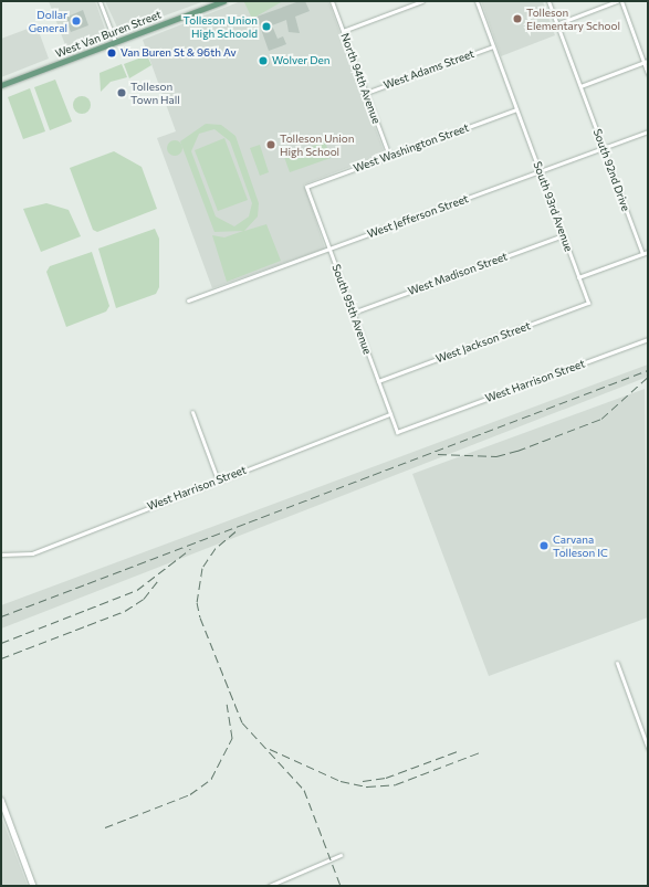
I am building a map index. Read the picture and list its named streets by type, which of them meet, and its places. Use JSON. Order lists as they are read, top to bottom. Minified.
{"streets":{"main road":["West Van Buren Street"],"street":["West Adams Street","North 94th Avenue","West Washington Street","South 92nd Drive","South 93rd Avenue","West Jefferson Street","West Madison Street","South 95th Avenue","West Jackson Street","West Harrison Street"]},"crossings":[["West Adams Street","North 94th Avenue"],["West Adams Street","South 93rd Avenue"],["North 94th Avenue","West Washington Street"],["West Washington Street","South 93rd Avenue"],["West Washington Street","South 95th Avenue"],["South 92nd Drive","West Jefferson Street"],["South 93rd Avenue","West Jefferson Street"],["South 93rd Avenue","West Madison Street"],["South 93rd Avenue","West Jackson Street"],["West Jefferson Street","South 95th Avenue"],["West Madison Street","South 95th Avenue"],["South 95th Avenue","West Jackson Street"],["South 95th Avenue","West Harrison Street"]],"places":["Tolleson Elementary School","Dollar General","Tolleson Union High Schoold","Van Buren St & 96th Av","Wolver Den","Tolleson Town Hall","Tolleson Union High School","Carvana Tolleson IC"]}
